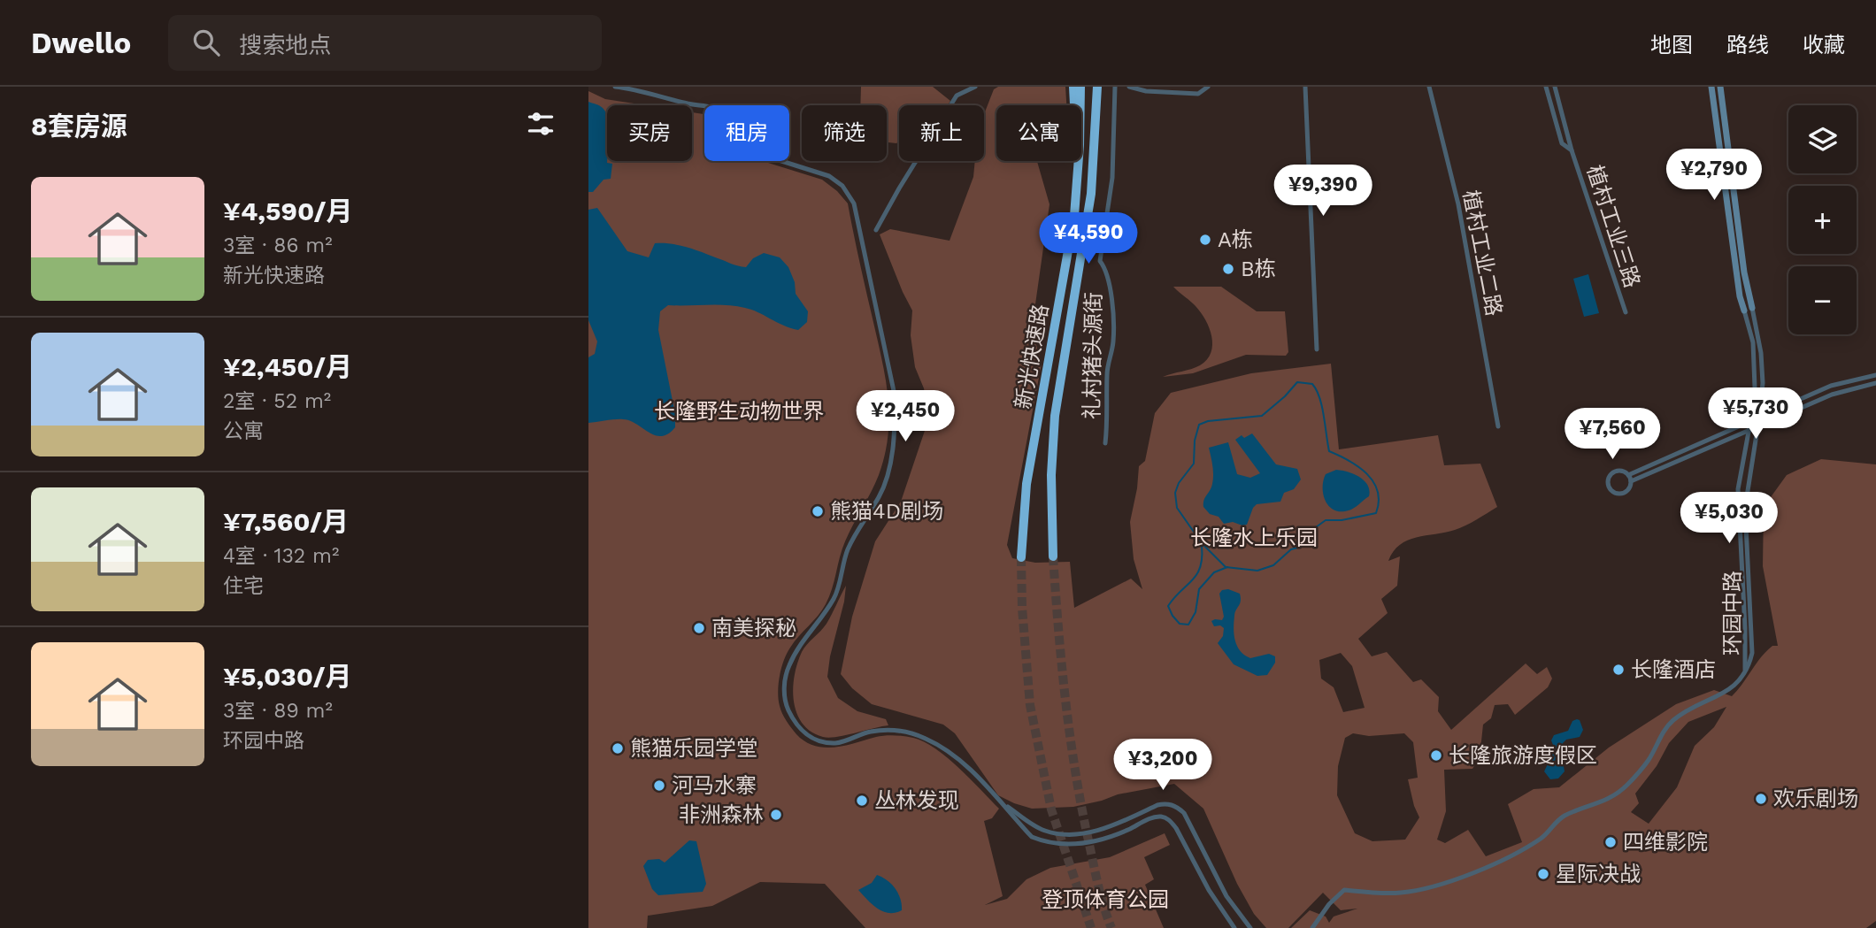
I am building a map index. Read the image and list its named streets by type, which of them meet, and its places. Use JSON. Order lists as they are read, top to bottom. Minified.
{"streets":{"highway":["新光快速路"],"street":["植村工业三路","植村工业二路","礼村猪头源街","环园中路"]},"parks":["长隆野生动物世界","长隆水上乐园","登顶体育公园"],"places":["A栋","B栋","熊猫4D剧场","南美探秘","长隆酒店","熊猫乐园学堂","长隆旅游度假区","河马水寨","欢乐剧场","丛林发现","非洲森林","四维影院","星际决战"],"page":{"header":"Dwello","search":"搜索地点","nav":["地图","路线","收藏"],"heading":"8套房源","map_buttons":["+","−"],"chip":["买房","租房","筛选","新上","公寓"],"price":["¥2,790","¥9,390","¥4,590","¥5,730","¥2,450","¥7,560","¥5,030","¥3,200"],"list":[{"name":"¥4,590/月","note":"3室 · 86 m² · 新光快速路"},{"name":"¥2,450/月","note":"2室 · 52 m² · 公寓"},{"name":"¥7,560/月","note":"4室 · 132 m² · 住宅"},{"name":"¥5,030/月","note":"3室 · 89 m² · 环园中路"}]}}
